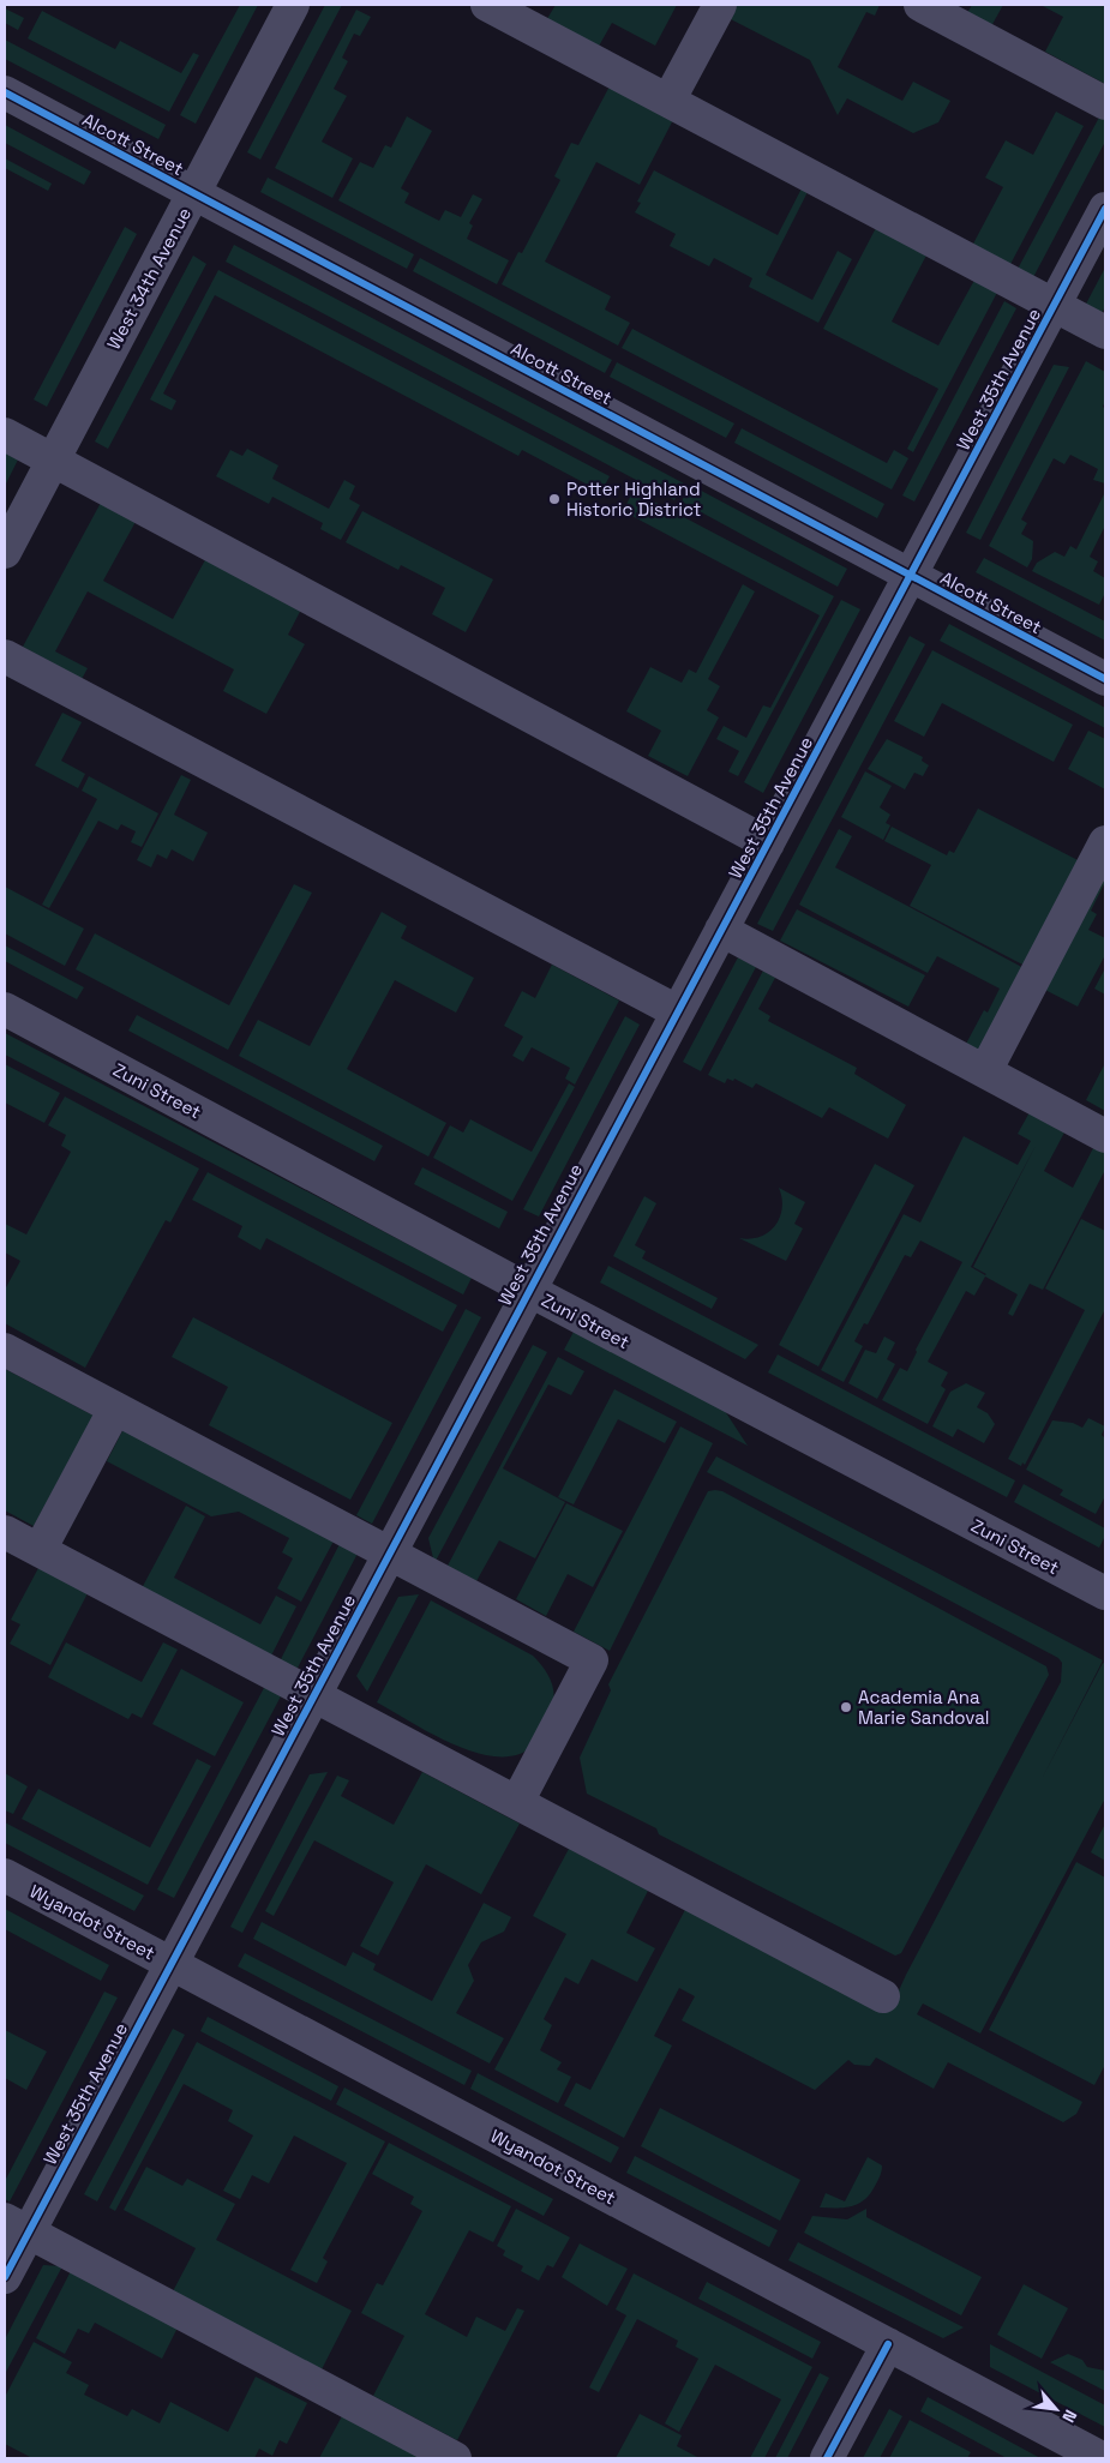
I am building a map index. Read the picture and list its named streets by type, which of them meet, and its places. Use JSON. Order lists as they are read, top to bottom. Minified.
{"streets":{"street":["Alcott Street","West 34th Avenue","West 35th Avenue","Zuni Street","Wyandot Street"]},"crossings":[["Alcott Street","West 34th Avenue"],["Alcott Street","West 35th Avenue"],["West 35th Avenue","Zuni Street"],["West 35th Avenue","Wyandot Street"]],"places":["Potter Highland Historic District","Academia Ana Marie Sandoval"],"north":"bottom right"}
